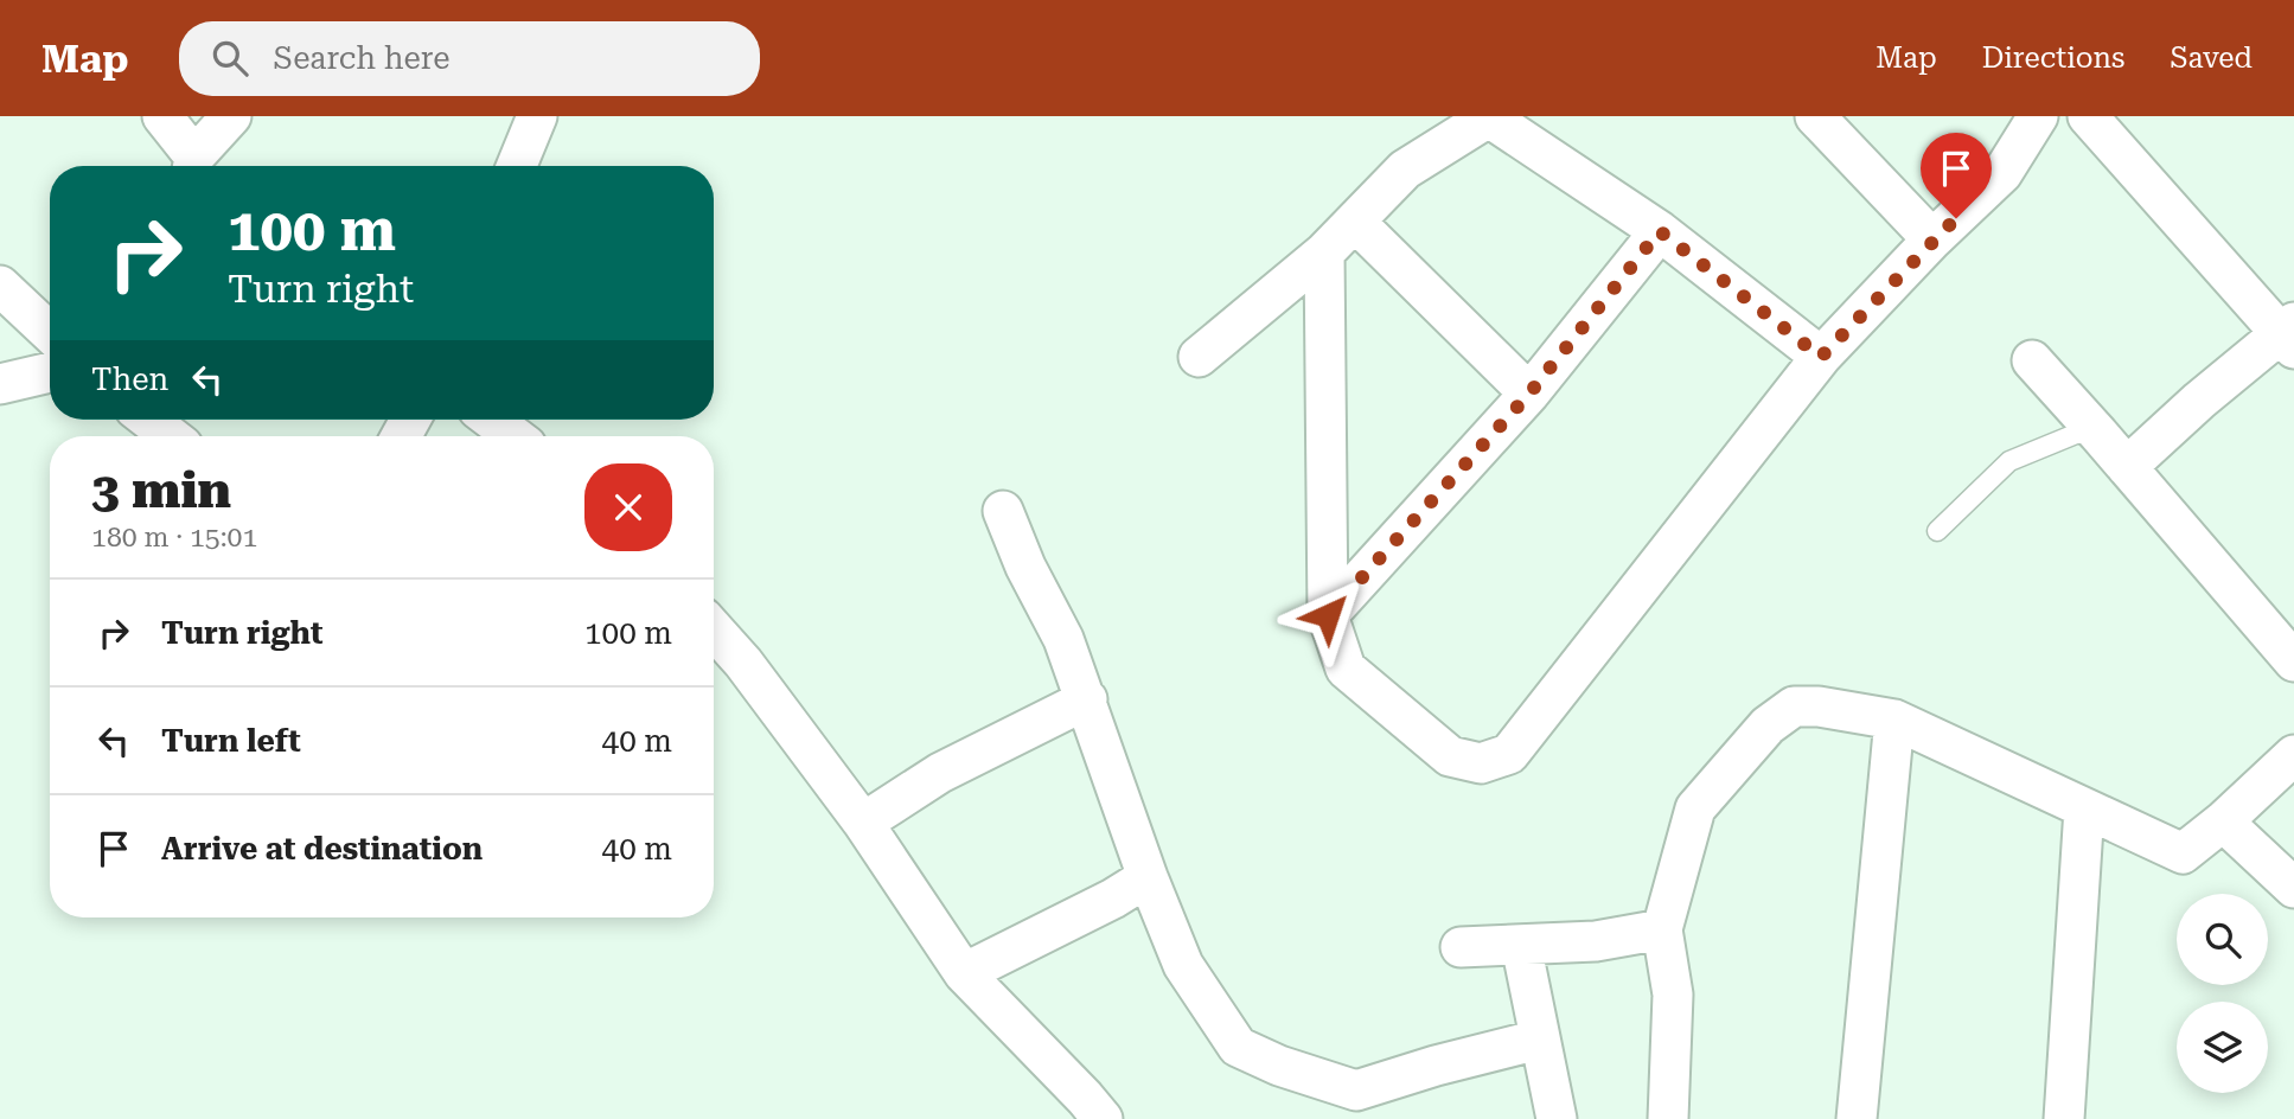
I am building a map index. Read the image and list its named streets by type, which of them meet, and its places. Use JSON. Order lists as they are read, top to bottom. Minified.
{"page":{"header":"Map","search":"Search here","nav":["Map","Directions","Saved"],"turn":["100 m","Turn right"],"then":"Then","heading":["3 min","180 m · 15:01"],"list":[{"name":"Turn right","value":"100 m"},{"name":"Turn left","value":"40 m"},{"name":"Arrive at destination","value":"40 m"}]}}
